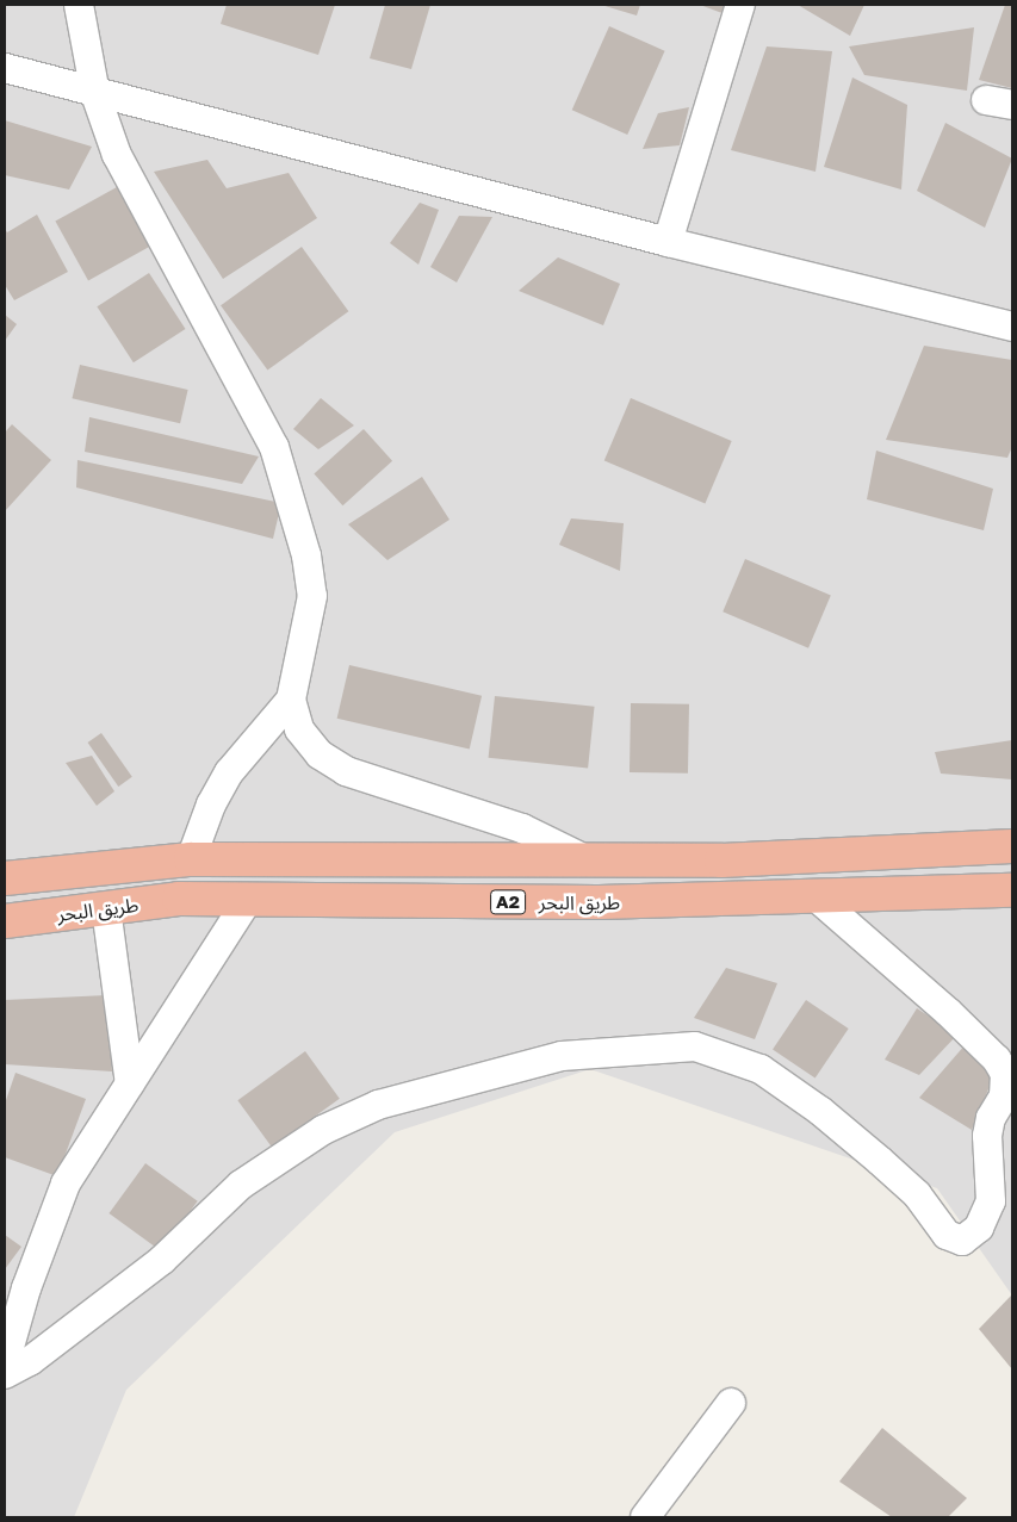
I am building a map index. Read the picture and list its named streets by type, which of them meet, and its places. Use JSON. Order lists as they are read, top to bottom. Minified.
{"streets":{"highway":["A2","طريق البحر"]}}
